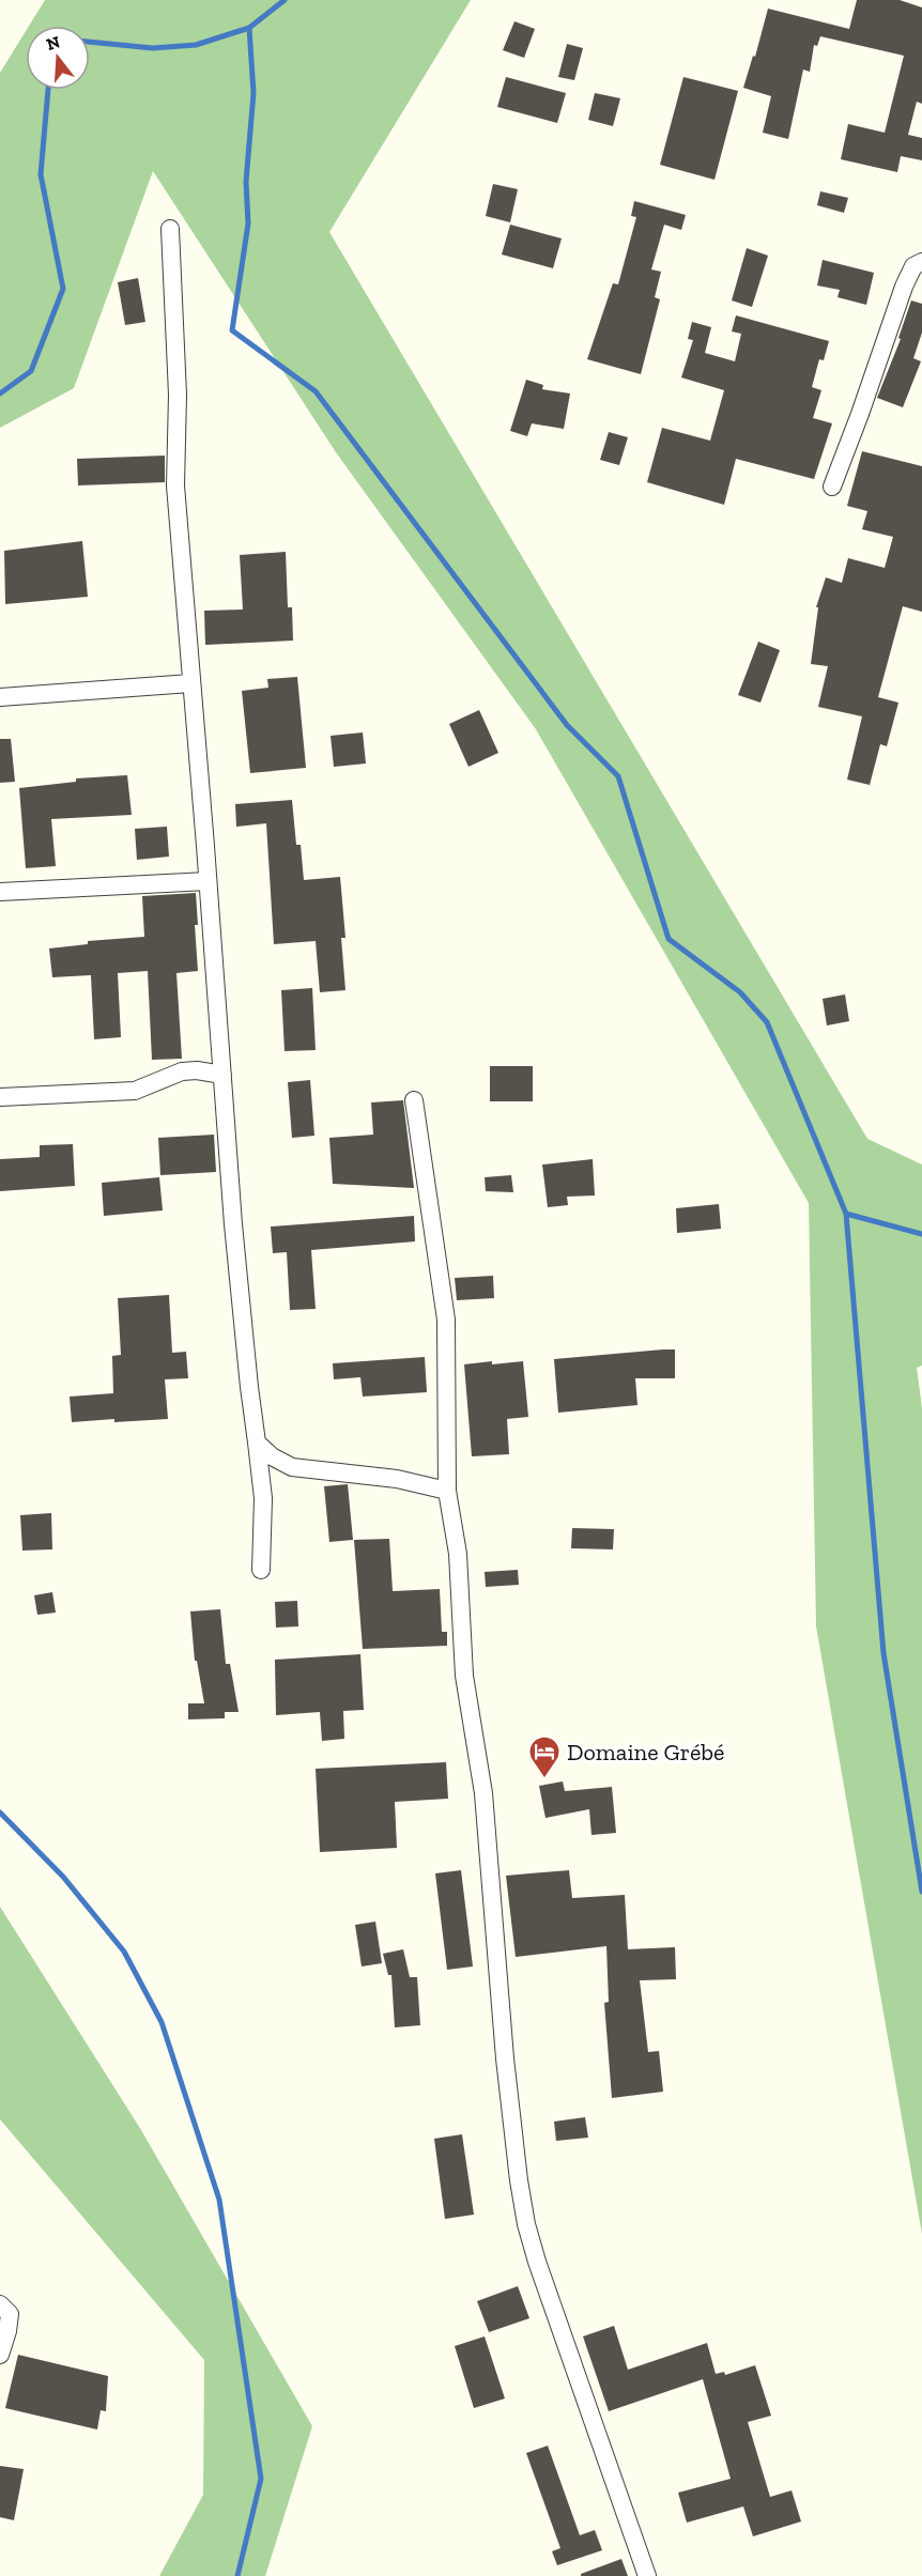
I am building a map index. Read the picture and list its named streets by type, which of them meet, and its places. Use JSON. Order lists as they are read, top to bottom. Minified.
{"places":{"hotel":["Domaine Grébé"]},"north":"top"}
